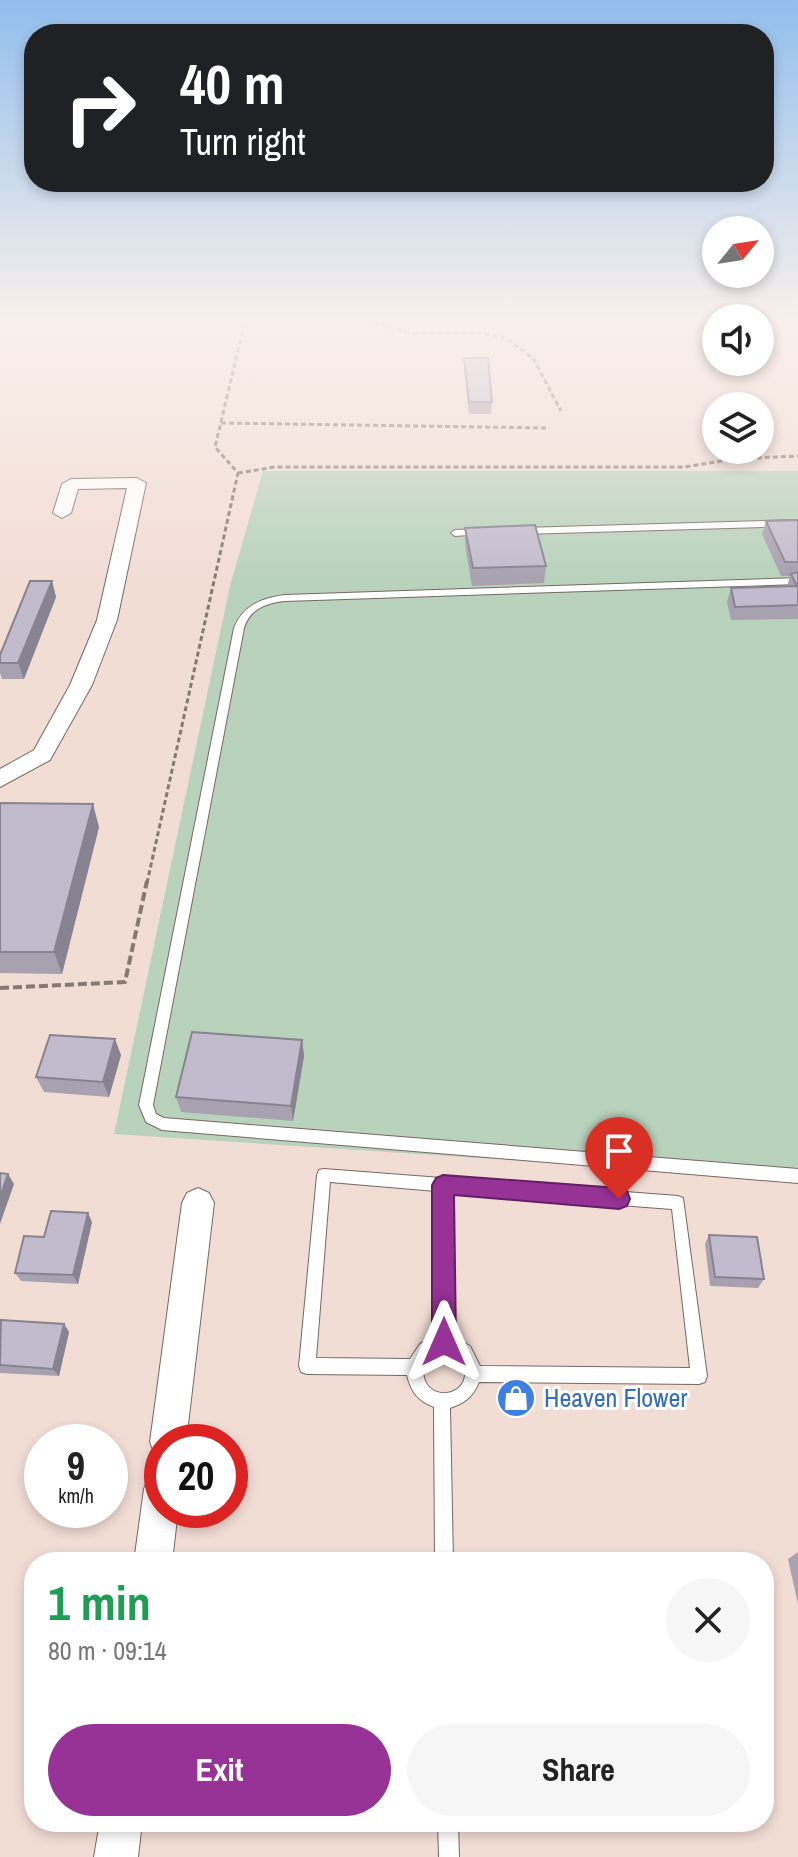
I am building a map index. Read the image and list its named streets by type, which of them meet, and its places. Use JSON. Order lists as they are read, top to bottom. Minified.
{"places":{"shop":["Heaven Flower"]},"north":"top right","page":{"turn":["40 m","Turn right"],"speed":"9 km/h","limit":"20","heading":["1 min","80 m · 09:14"],"buttons":["Exit","Share"]}}
